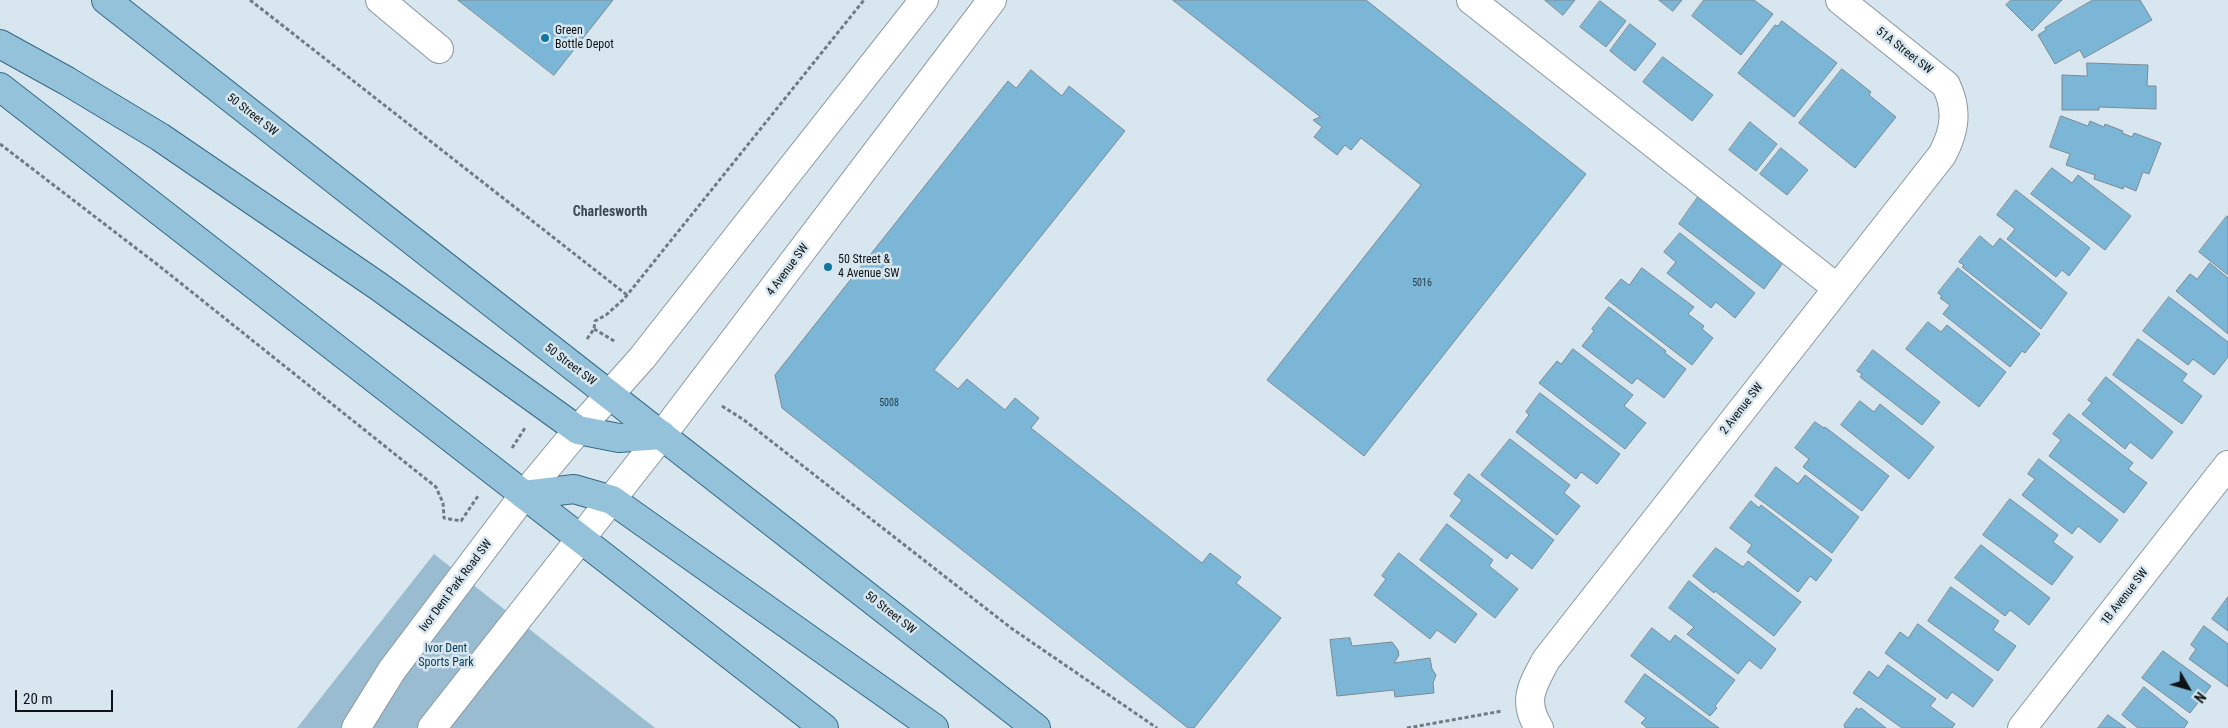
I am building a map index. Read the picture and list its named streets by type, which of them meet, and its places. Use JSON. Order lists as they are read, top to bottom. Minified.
{"streets":{"main road":["50 Street SW"],"street":["51A Street SW","4 Avenue SW","2 Avenue SW","Ivor Dent Park Road SW","1B Avenue SW"]},"crossings":[["51A Street SW","2 Avenue SW"],["50 Street SW","4 Avenue SW"]],"districts":["Charlesworth"],"parks":["Ivor Dent Sports Park"],"places":["Green Bottle Depot","50 Street & 4 Avenue SW"],"house_numbers":["5016","5008"],"scale_bar":"20 m","north":"bottom right"}
